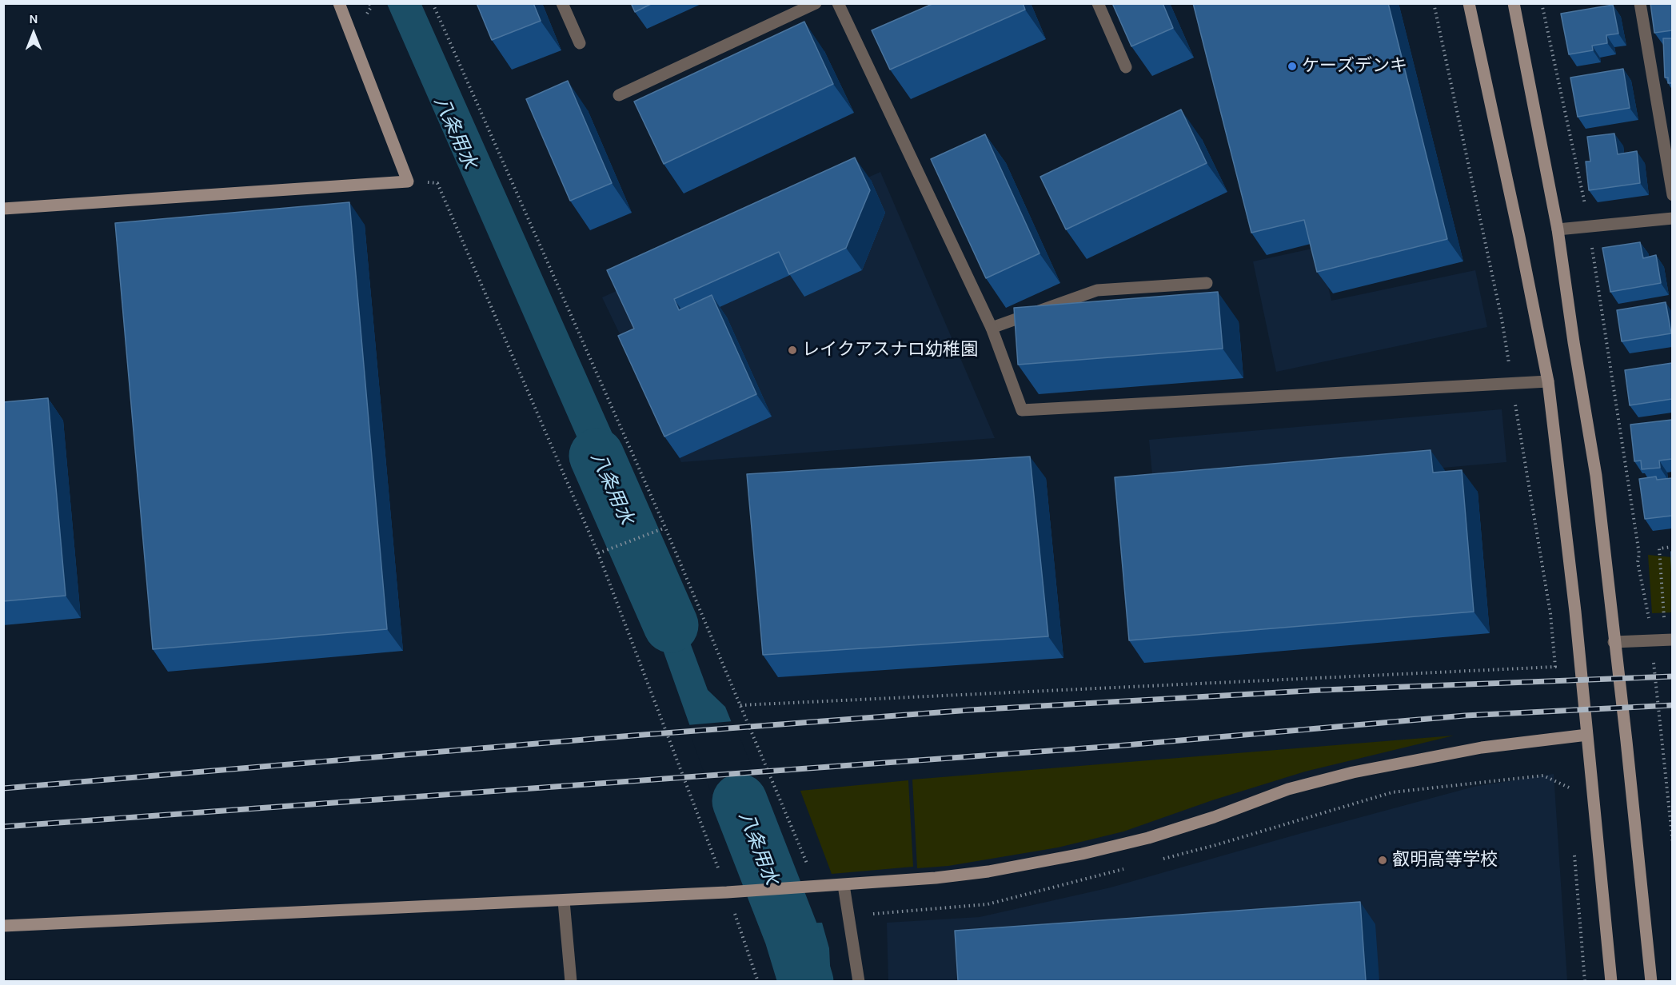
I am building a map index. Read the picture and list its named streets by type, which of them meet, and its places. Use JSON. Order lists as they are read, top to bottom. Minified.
{"water":["八条用水"],"places":["ケーズデンキ","レイクアスナロ幼稚園","叡明高等学校"],"north":"top"}
